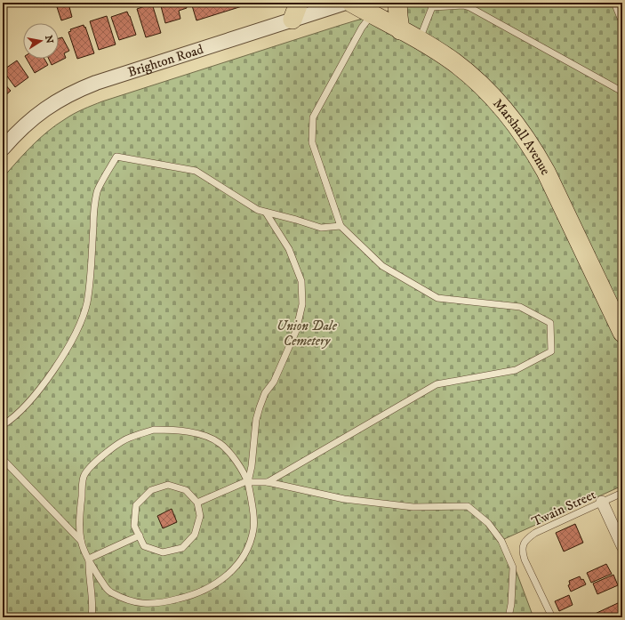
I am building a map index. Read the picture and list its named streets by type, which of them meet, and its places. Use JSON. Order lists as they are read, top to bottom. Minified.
{"streets":{"main road":["Marshall Avenue"],"street":["Brighton Road"],"lane":["Twain Street"]},"parks":["Union Dale Cemetery"],"north":"right"}
